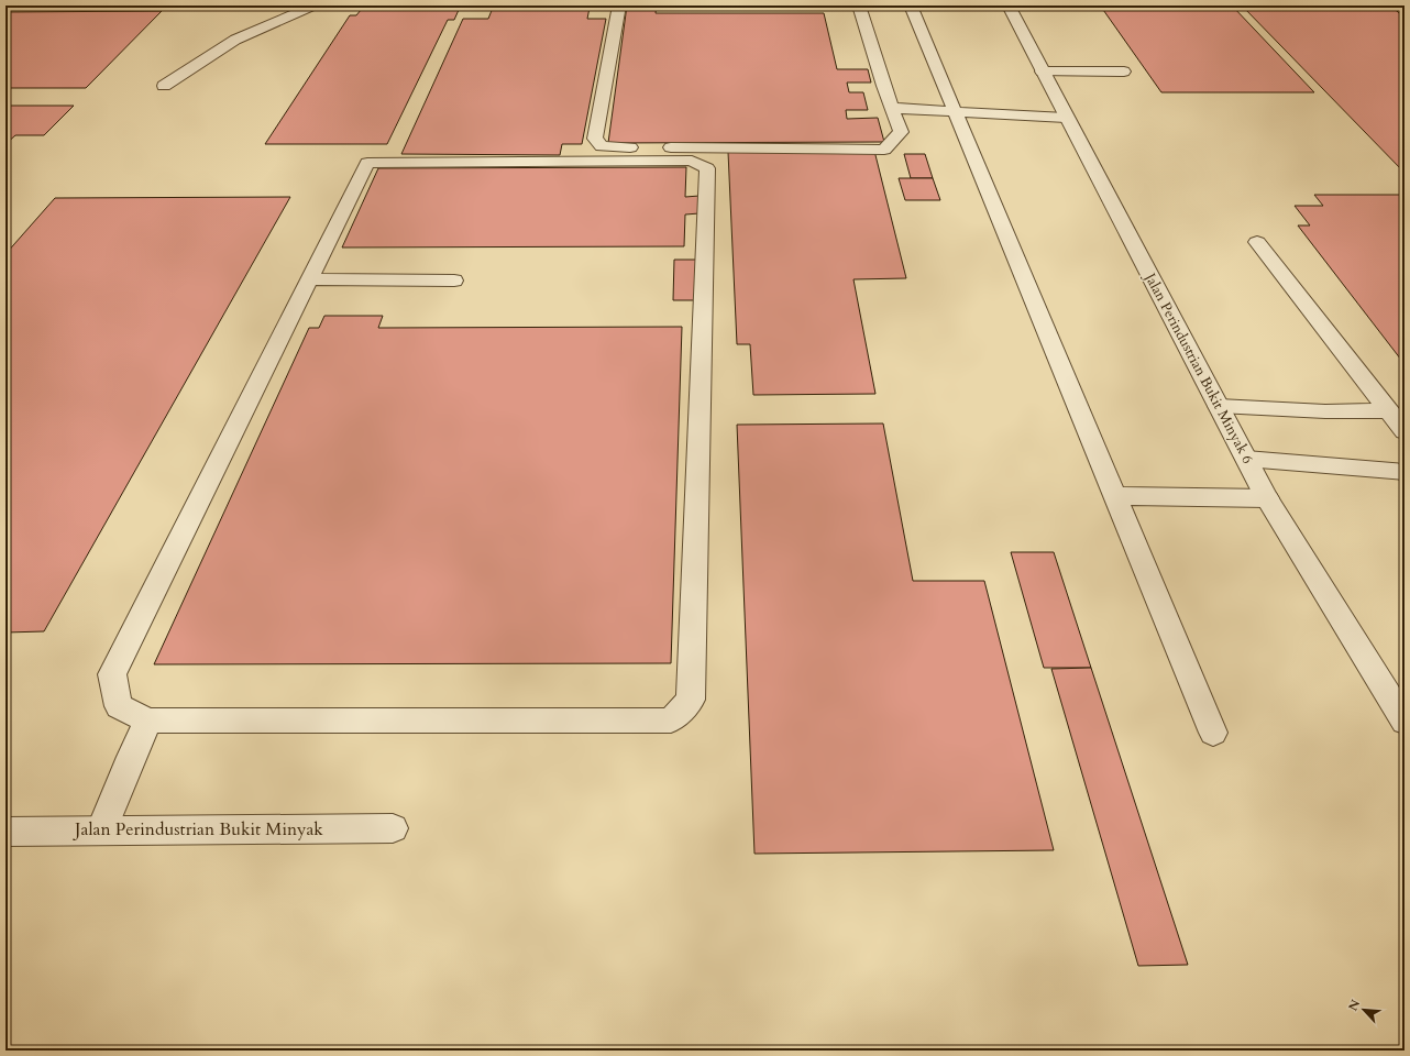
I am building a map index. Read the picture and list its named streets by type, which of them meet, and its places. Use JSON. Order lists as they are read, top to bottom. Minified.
{"streets":{"street":["Jalan Perindustrian Bukit Minyak 6","Jalan Perindustrian Bukit Minyak"]},"north":"top left"}
